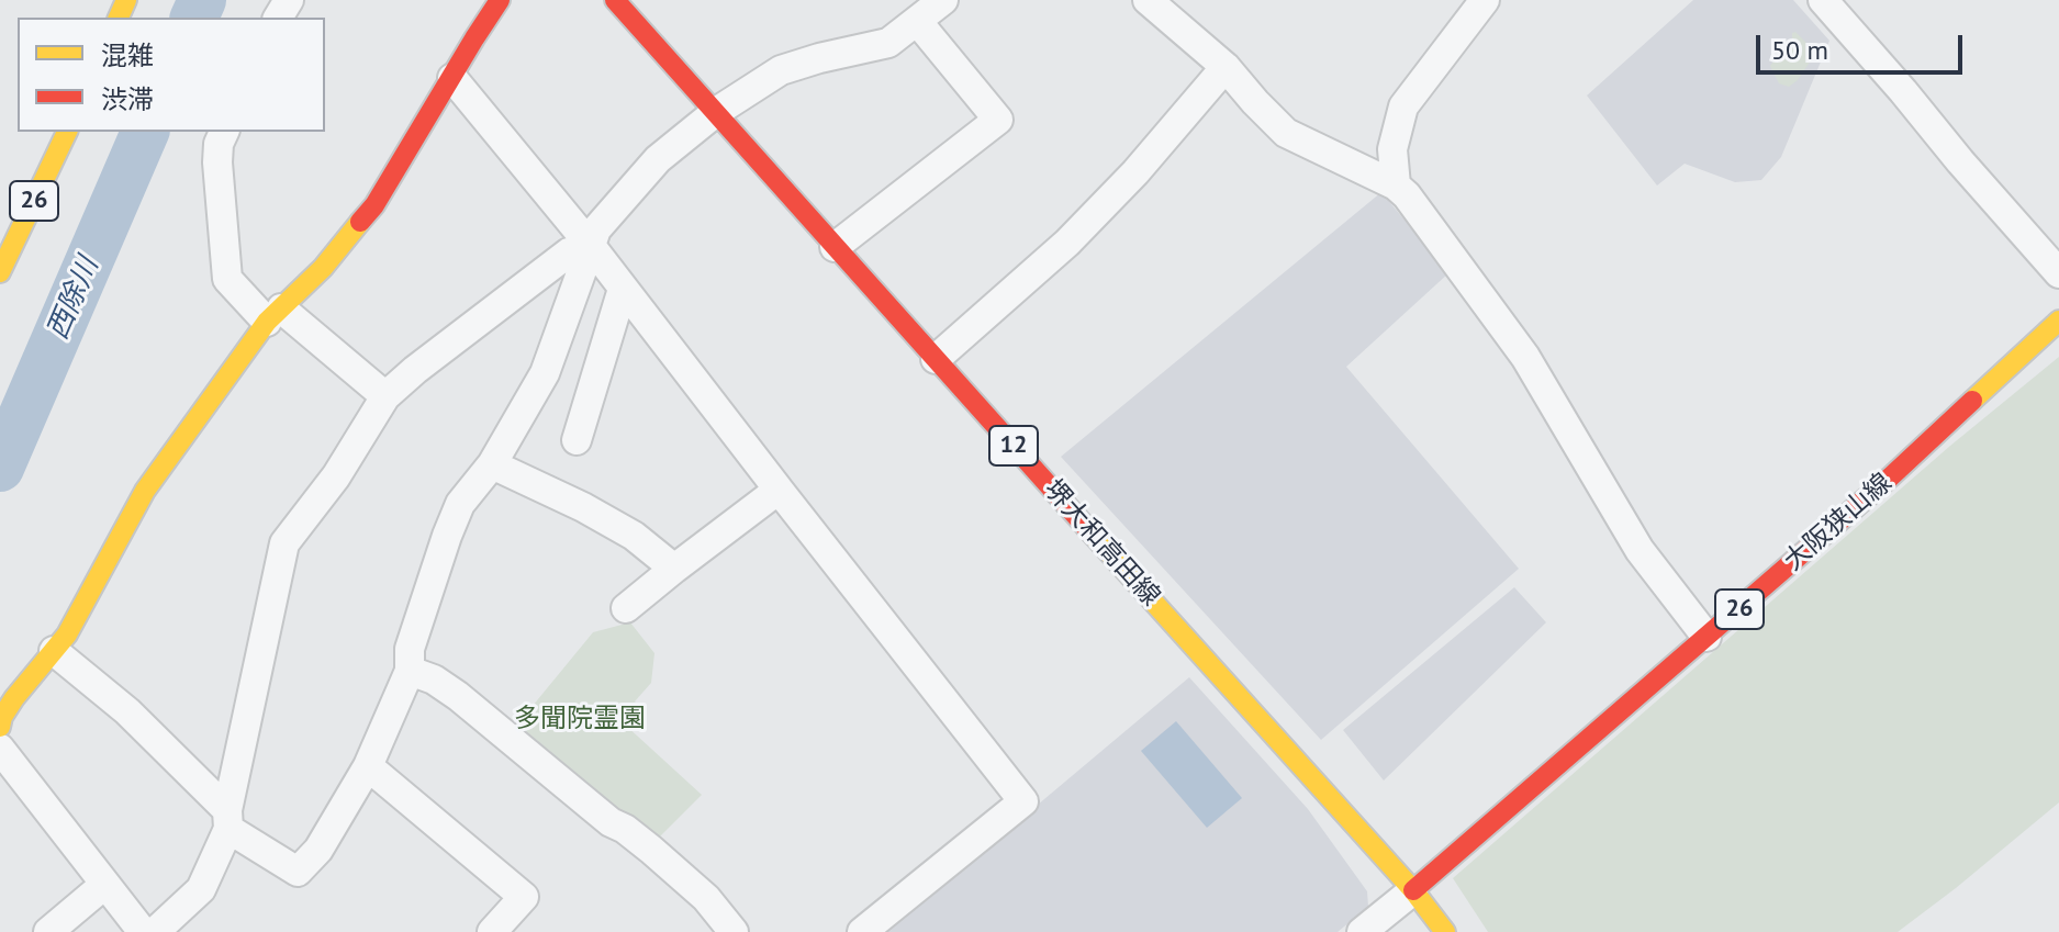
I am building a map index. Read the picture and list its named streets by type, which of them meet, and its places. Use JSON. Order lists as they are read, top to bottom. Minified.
{"streets":{"main road":["26","12","大阪狭山線","堺大和高田線"]},"crossings":[["大阪狭山線","堺大和高田線"]],"water":["西除川"],"parks":["多聞院霊園"],"legend":["混雑","渋滞"],"scale_bar":"50 m"}
